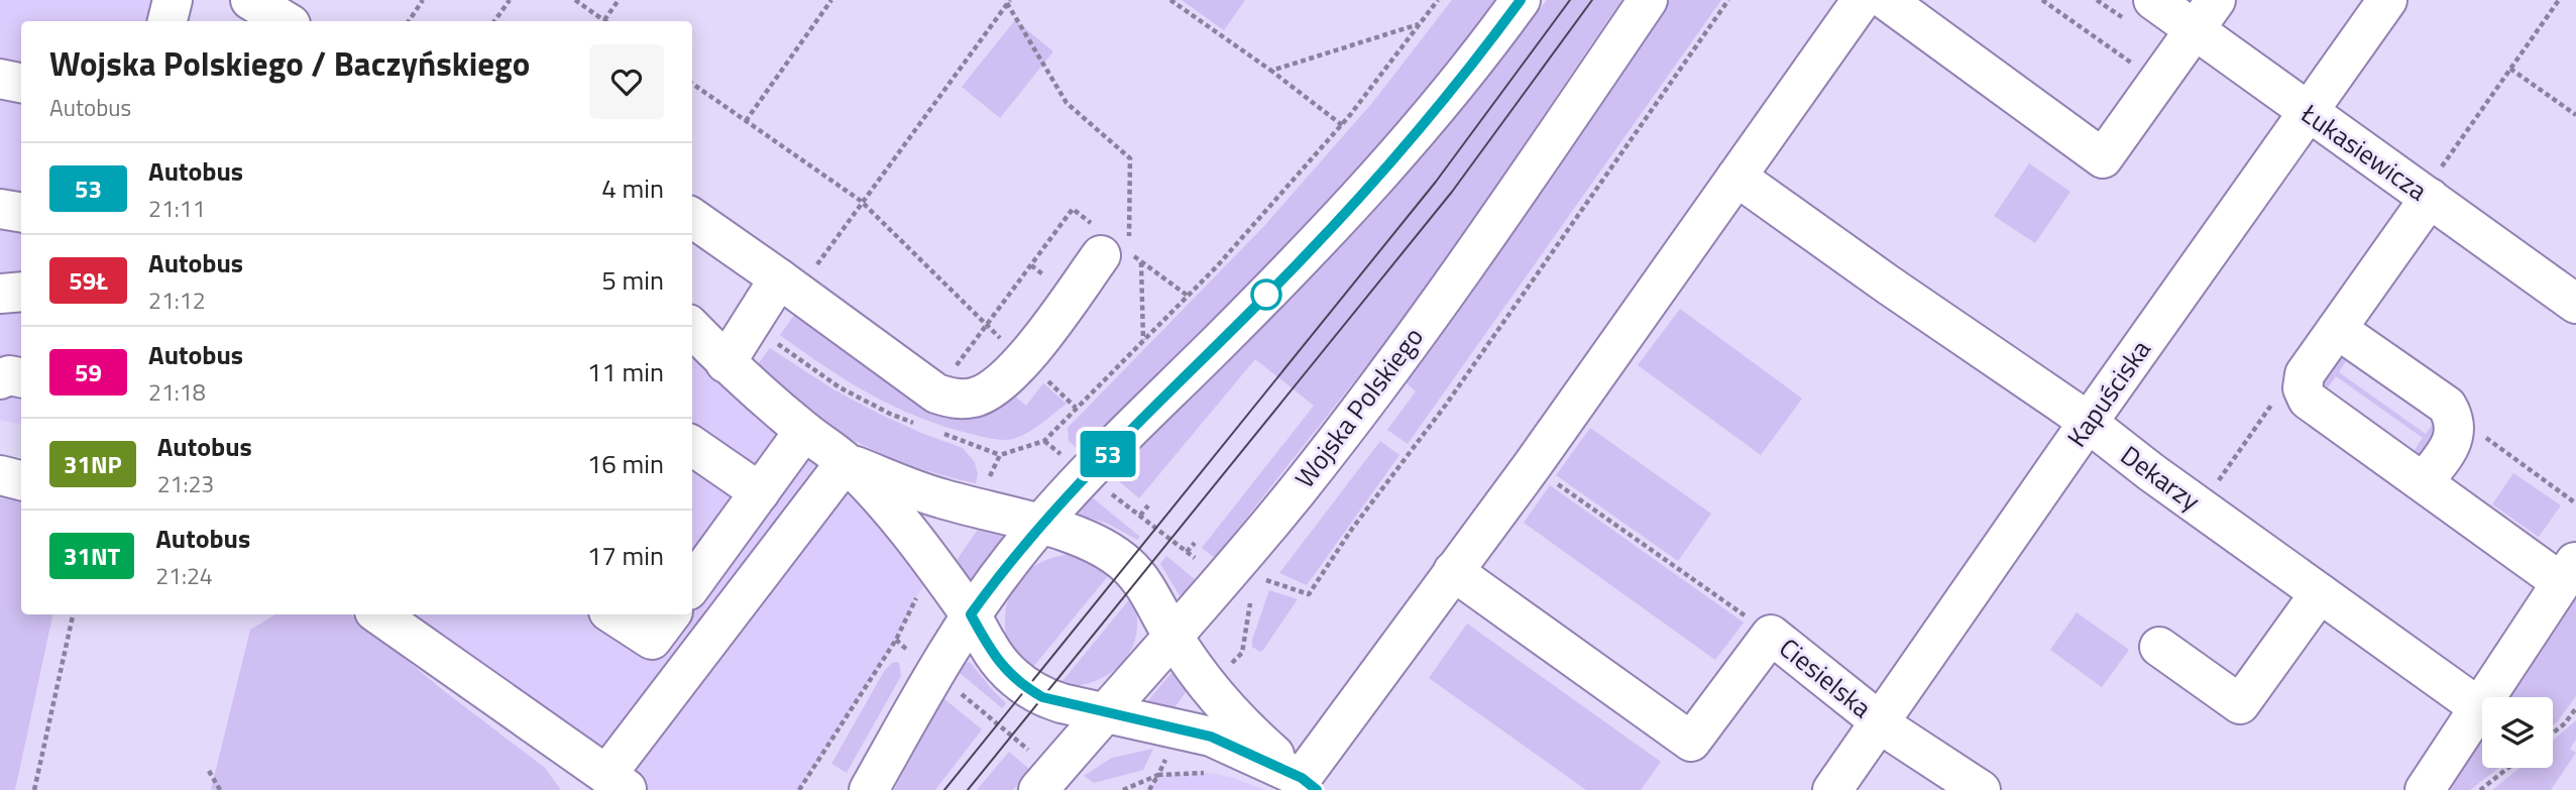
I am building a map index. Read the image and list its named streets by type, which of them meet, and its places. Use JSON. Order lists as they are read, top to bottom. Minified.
{"streets":{"street":["Łukasiewicza","Kapuściska","Wojska Polskiego","Dekarzy","Ciesielska"]},"crossings":[["Łukasiewicza","Kapuściska"],["Kapuściska","Dekarzy"],["Kapuściska","Ciesielska"]],"lines":["bus line 53"],"page":{"on_map":"53","heading":["Wojska Polskiego / Baczyńskiego","Autobus"],"list":[{"mark":"53","name":"Autobus","note":"21:11","value":"4 min"},{"mark":"59Ł","name":"Autobus","note":"21:12","value":"5 min"},{"mark":"59","name":"Autobus","note":"21:18","value":"11 min"},{"mark":"31NP","name":"Autobus","note":"21:23","value":"16 min"},{"mark":"31NT","name":"Autobus","note":"21:24","value":"17 min"}]}}
